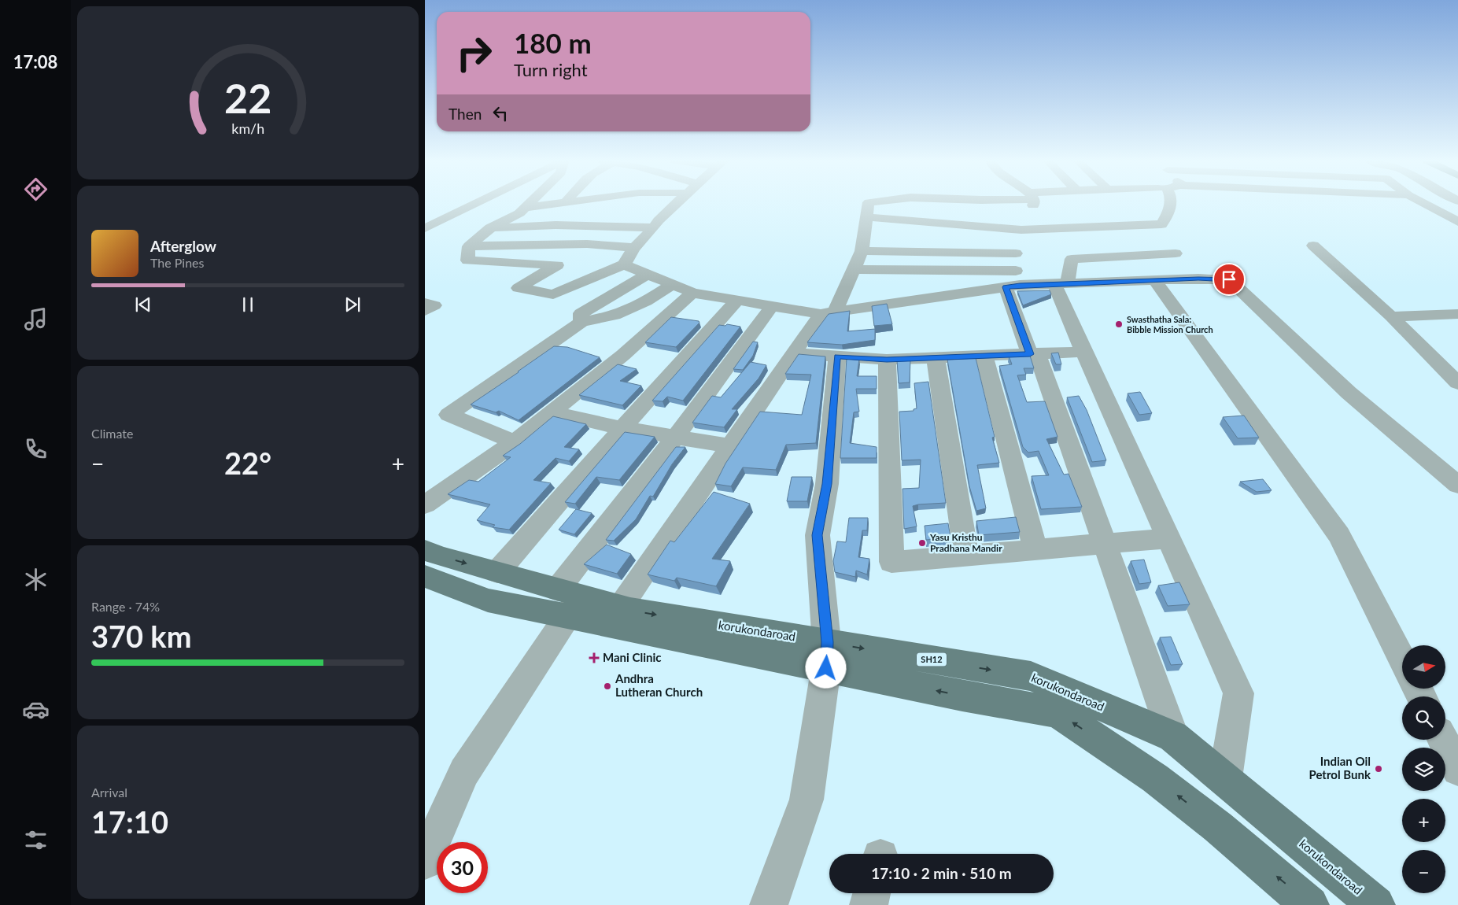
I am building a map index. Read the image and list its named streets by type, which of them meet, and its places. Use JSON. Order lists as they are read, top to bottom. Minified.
{"streets":{"main road":["korukondaroad","SH12"]},"crossings":[["korukondaroad","SH12"]],"places":{"other":["Swasthatha Sala: Bibble Mission Church","Yasu Kristhu Pradhana Mandir","Andhra Lutheran Church","Indian Oil Petrol Bunk"],"health":["Mani Clinic"]},"north":"right","page":{"tabs":"17:08","turn":["180 m","Turn right"],"then":"Then","song":["Afterglow","The Pines"],"tile":["Climate",["Range · 74%","370 km"],["Arrival","17:10"]],"heat":["−","22°","+"],"map_buttons":["+","−"],"limit":"30","trip":"17:10 · 2 min · 510 m","gauge":["22","km/h"]}}
